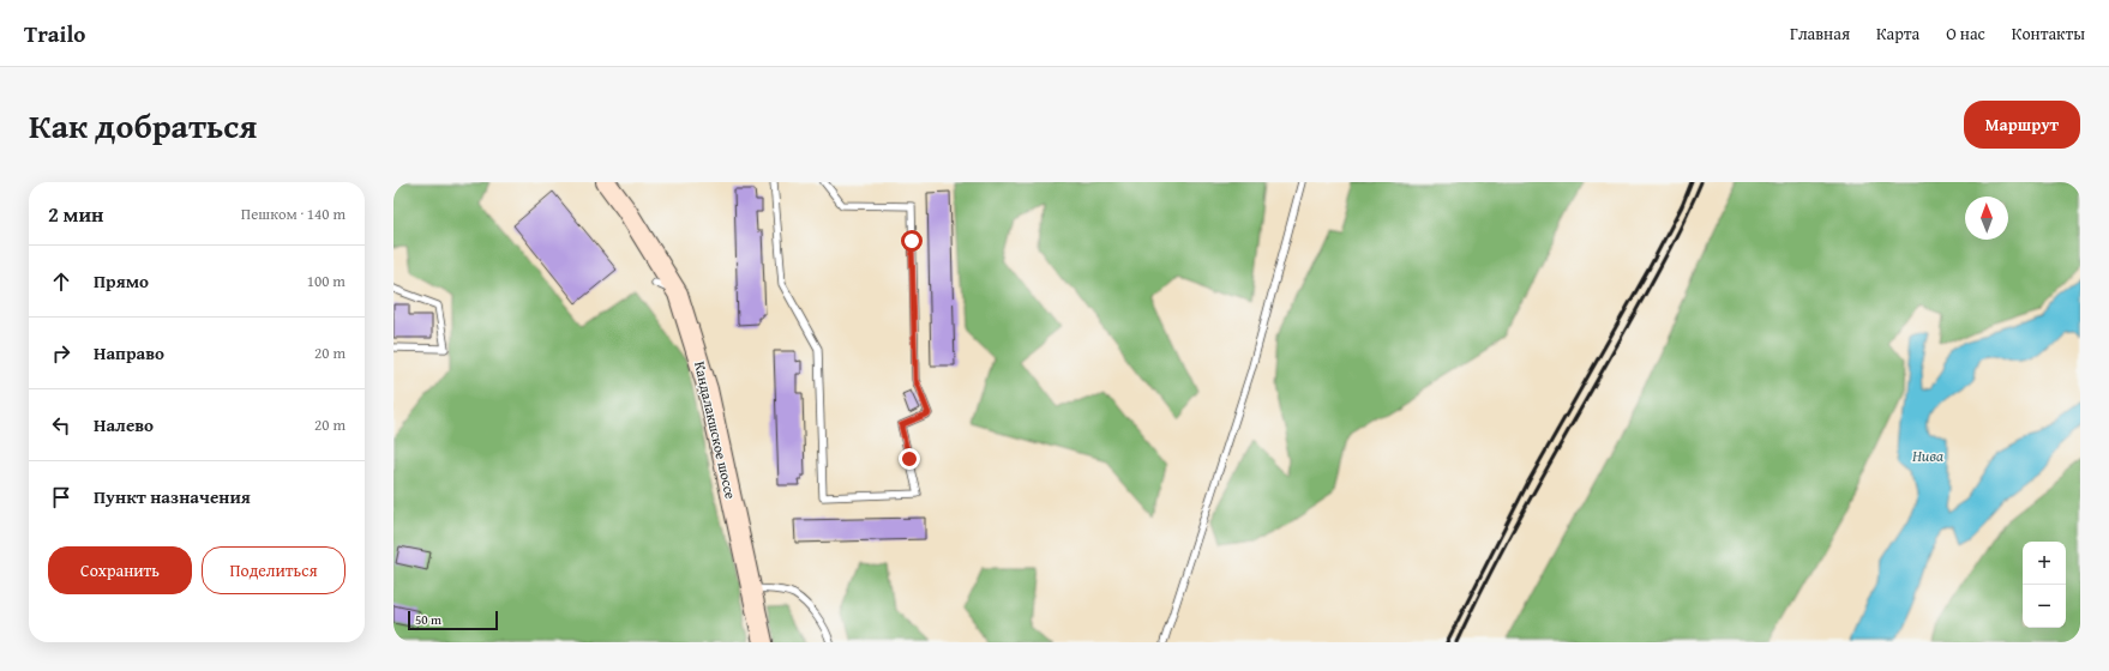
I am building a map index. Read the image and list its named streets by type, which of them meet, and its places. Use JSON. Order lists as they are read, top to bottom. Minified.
{"streets":{"main road":["Кандалакшское шоссе"]},"water":["Нива"],"scale_bar":"50 m","north":"top","page":{"header":"Trailo","nav":["Главная","Карта","О нас","Контакты"],"title":"Как добраться","buttons":["Маршрут",["Сохранить","Поделиться"]],"heading":["2 мин","Пешком · 140 m"],"list":[["Прямо","100 m"],["Направо","20 m"],["Налево","20 m"],"Пункт назначения"],"map_buttons":["+","−"],"scale":"50 m"}}
